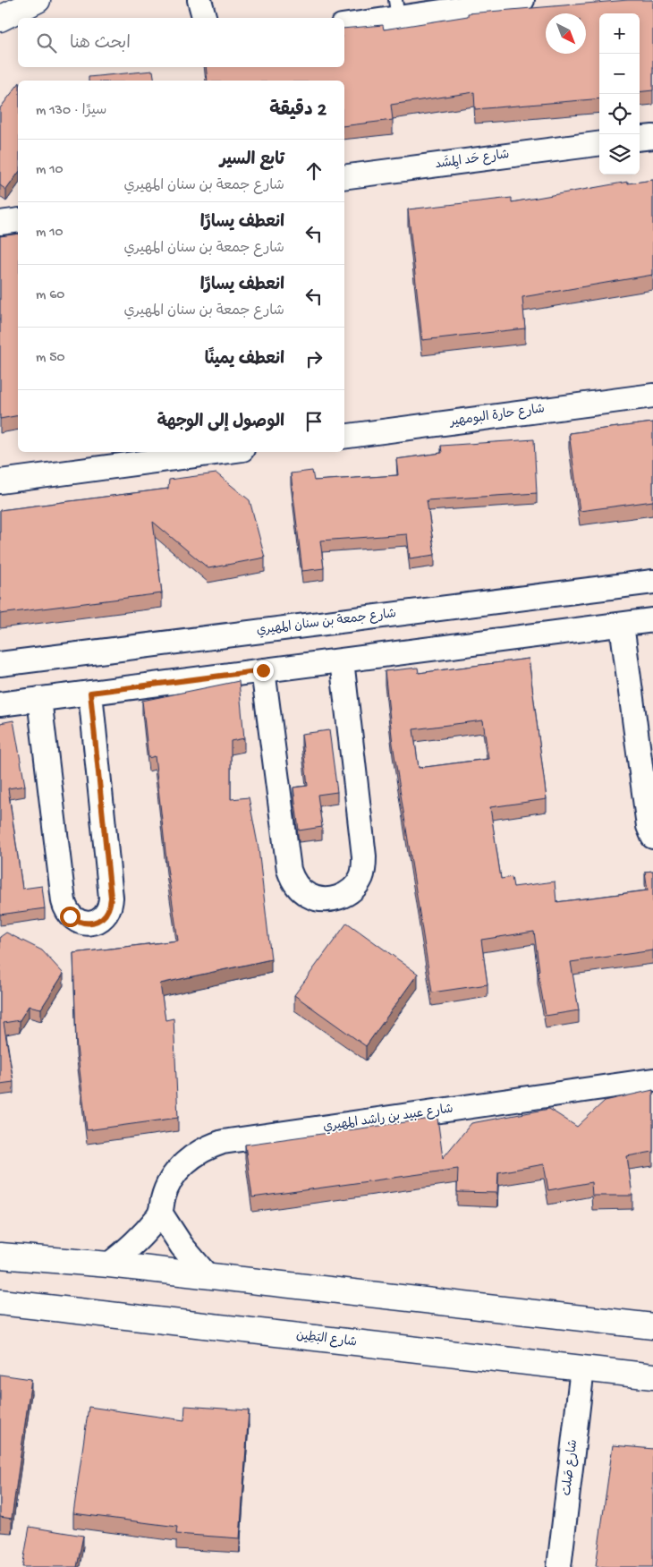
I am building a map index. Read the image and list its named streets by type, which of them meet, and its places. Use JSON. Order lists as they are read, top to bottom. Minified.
{"streets":{"main road":["شارع البَطِين"],"street":["شارع حَد المِشَد","شارع حارة البومهير","شارع جمعة بن سنان المهيري","شارع عبيد بن راشد المهيري","شارع صَلت"]},"crossings":[["شارع البَطِين","شارع صَلت"]],"north":"bottom right","page":{"map_buttons":["+","−"],"search":"ابحث هنا","heading":["2 دقيقة","سيرًا · 130 m"],"list":[["تابع السير","شارع جمعة بن سنان المهيري","10 m"],["انعطف يسارًا","شارع جمعة بن سنان المهيري","10 m"],["انعطف يسارًا","شارع جمعة بن سنان المهيري","60 m"],["انعطف يمينًا","50 m"],"الوصول إلى الوجهة"]}}
